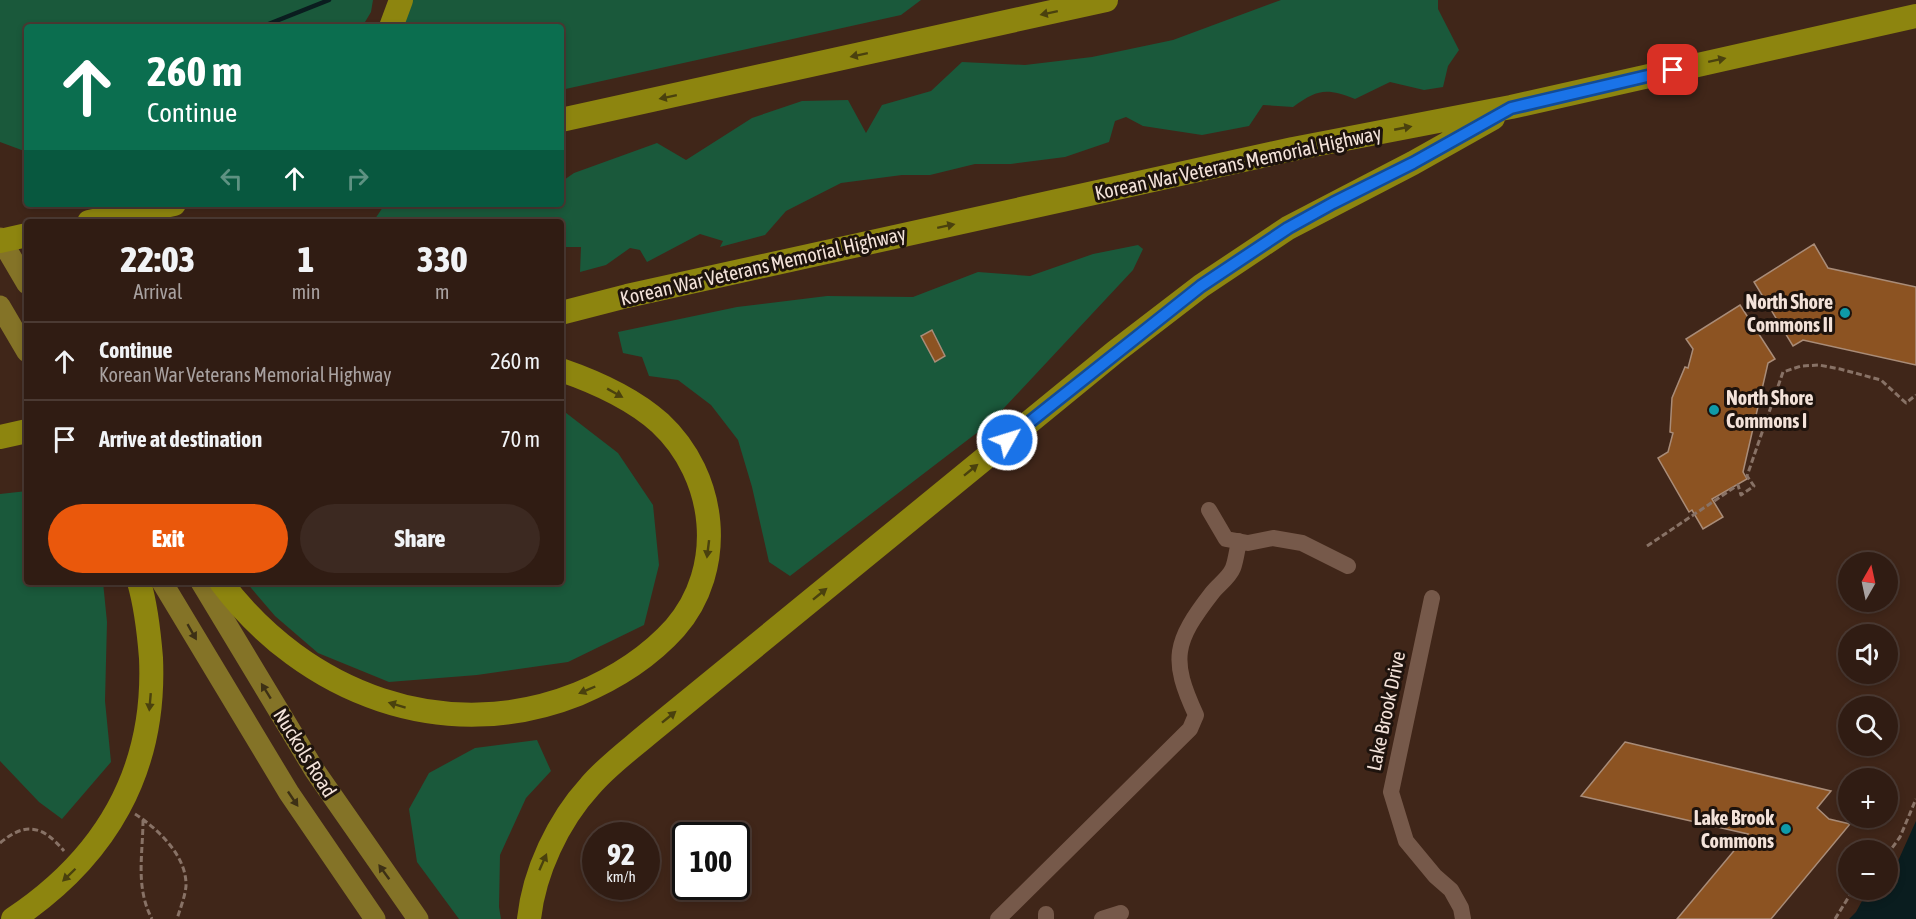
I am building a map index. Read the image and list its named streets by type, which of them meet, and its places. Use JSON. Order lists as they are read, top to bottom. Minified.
{"streets":{"highway":["Korean War Veterans Memorial Highway"],"main road":["Nuckols Road"],"street":["Lake Brook Drive"]},"places":["North Shore Commons II","North Shore Commons I","Lake Brook Commons"],"north":"top","page":{"turn":["260 m","Continue"],"eta":["22:03","Arrival","1","min","330","m"],"list":[{"name":"Continue","note":"Korean War Veterans Memorial Highway","value":"260 m"},{"name":"Arrive at destination","value":"70 m"}],"buttons":["Exit","Share"],"map_buttons":["+","−"],"speed":"92 km/h","limit":"100"}}
